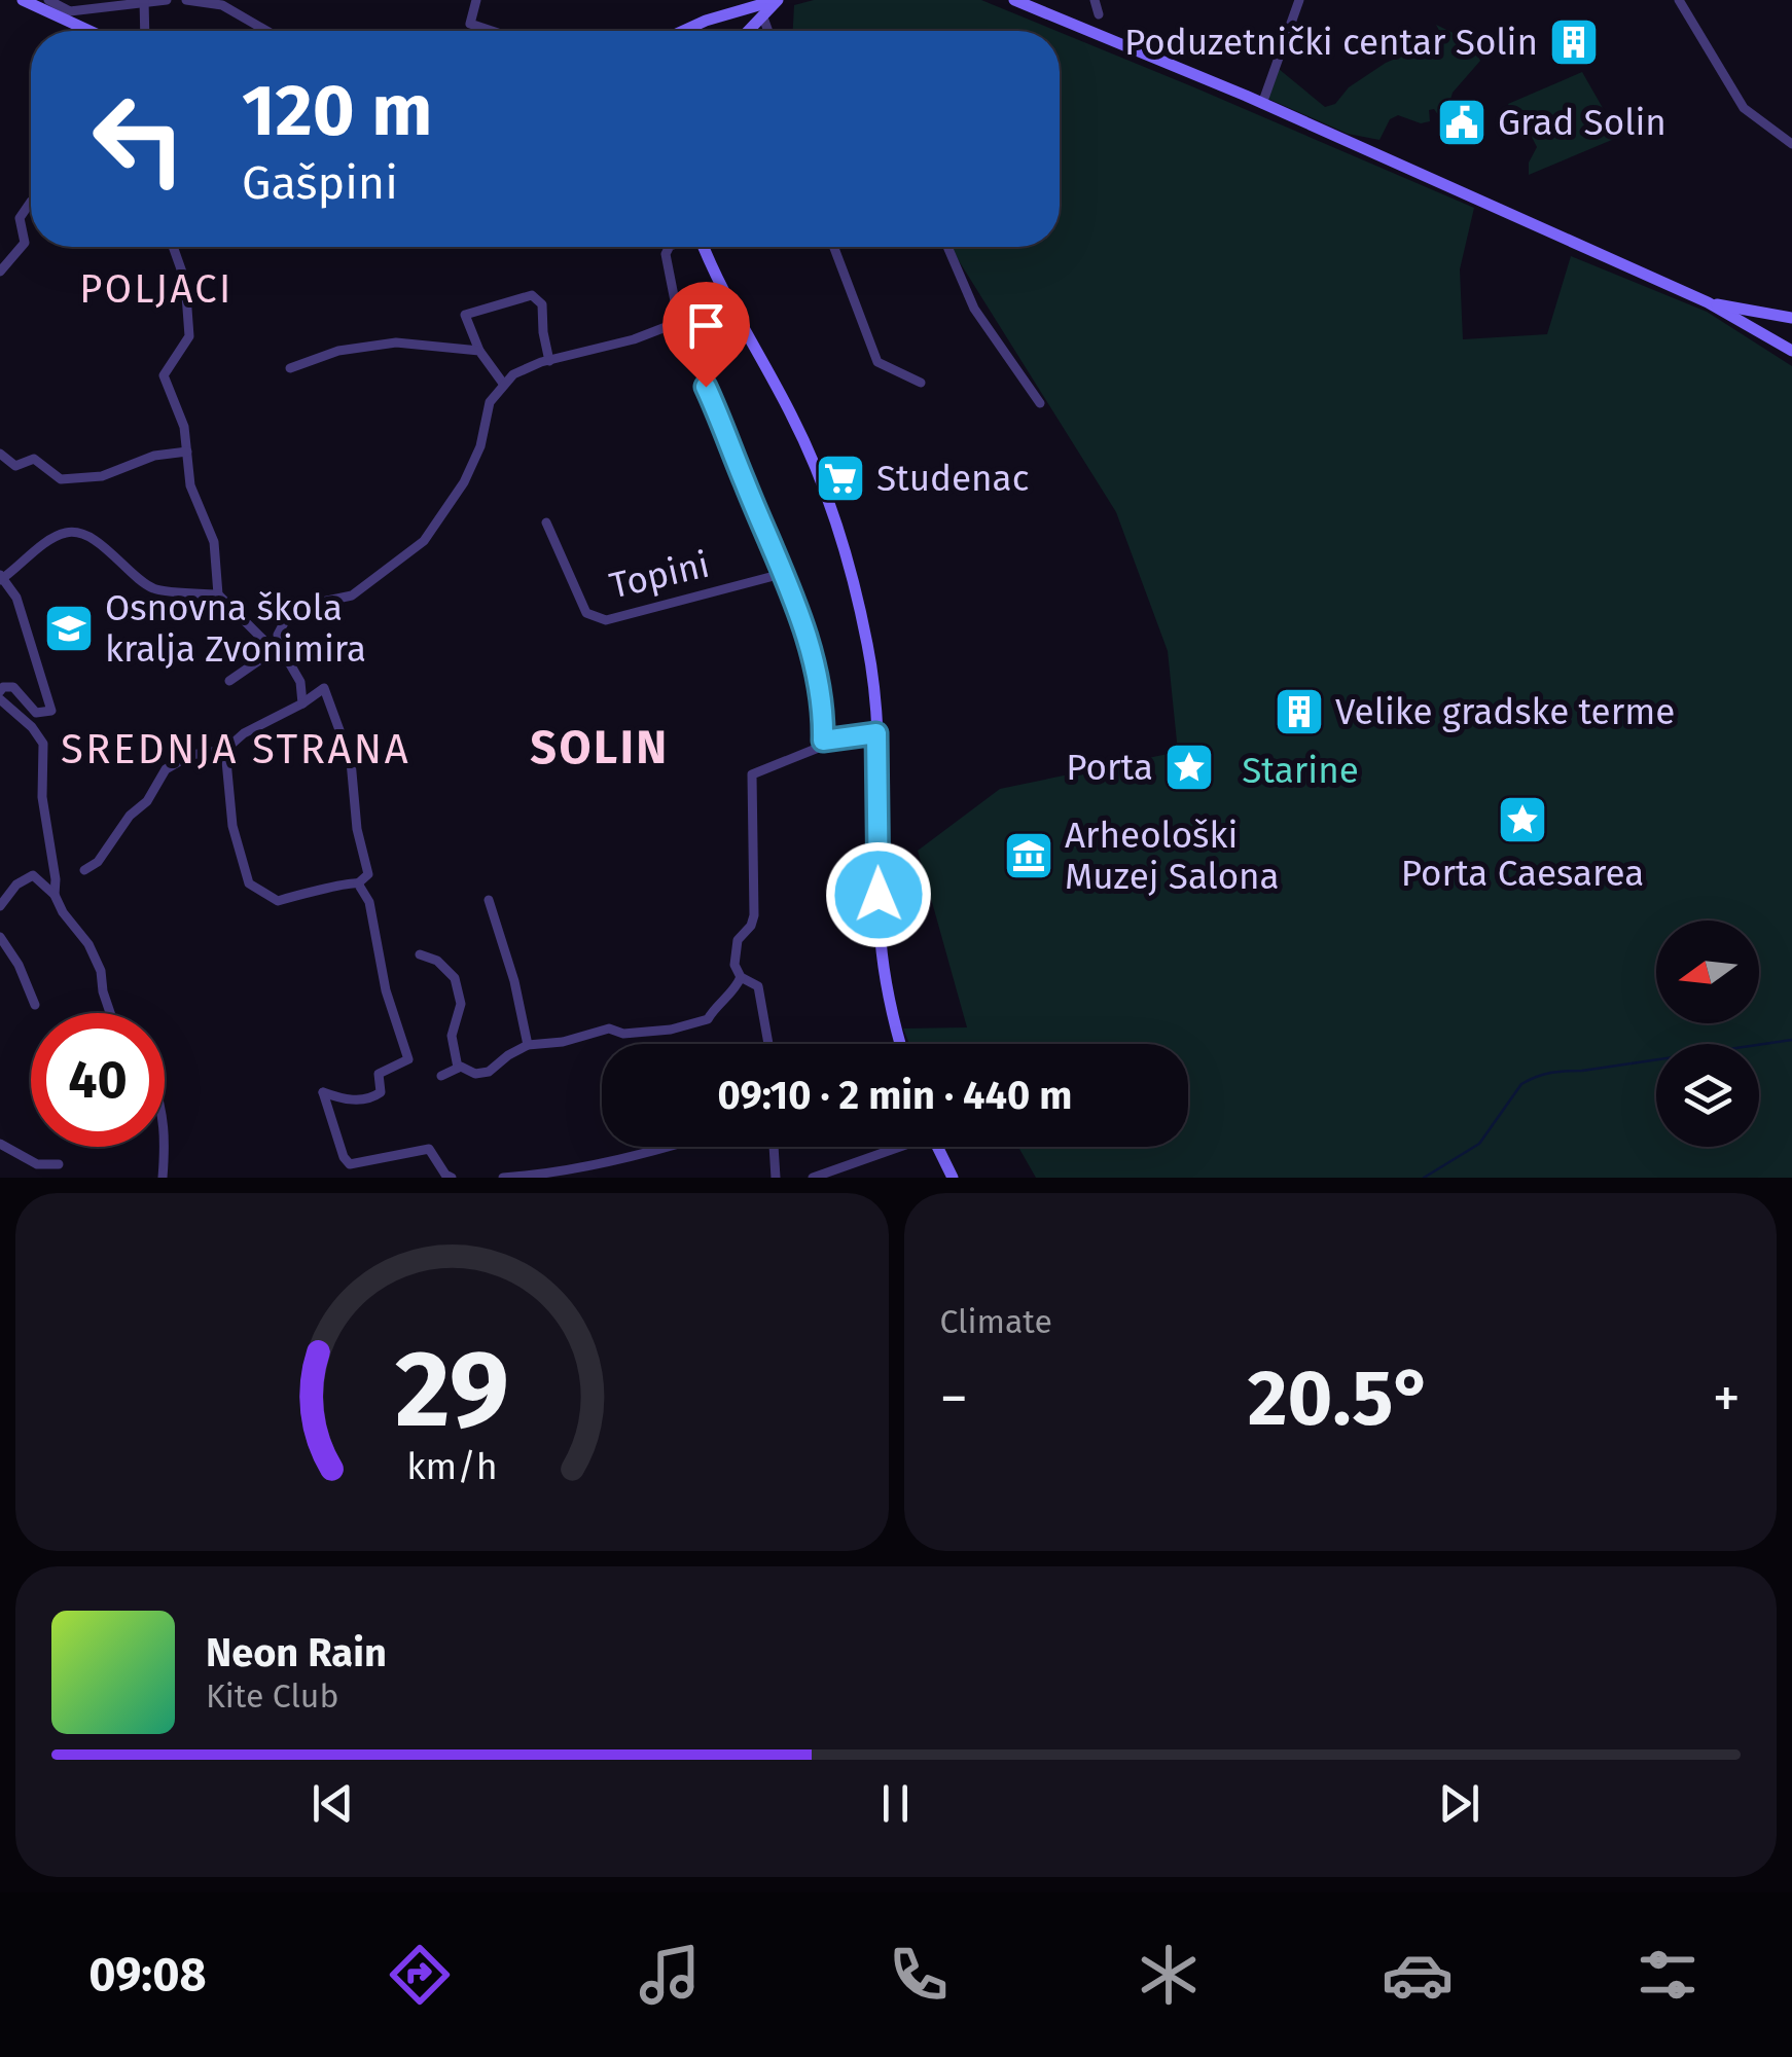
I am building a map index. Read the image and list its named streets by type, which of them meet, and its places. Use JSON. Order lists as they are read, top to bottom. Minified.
{"streets":{"street":["Topini"]},"districts":["POLJACI","SOLIN","SREDNJA STRANA"],"parks":["Starine"],"places":{"building":["Poduzetnički centar Solin","Velike gradske terme"],"public building":["Grad Solin"],"supermarket":["Studenac"],"school or university":["Osnovna škola kralja Zvonimira"],"place":["Porta","Porta Caesarea"],"museum":["Arheološki Muzej Salona"]},"north":"left","page":{"turn":["120 m","Gašpini"],"limit":"40","trip":"09:10 · 2 min · 440 m","tile":"Climate","heat":["−","20.5°","+"],"song":["Neon Rain","Kite Club"],"tabs":"09:08","gauge":["29","km/h"]}}
